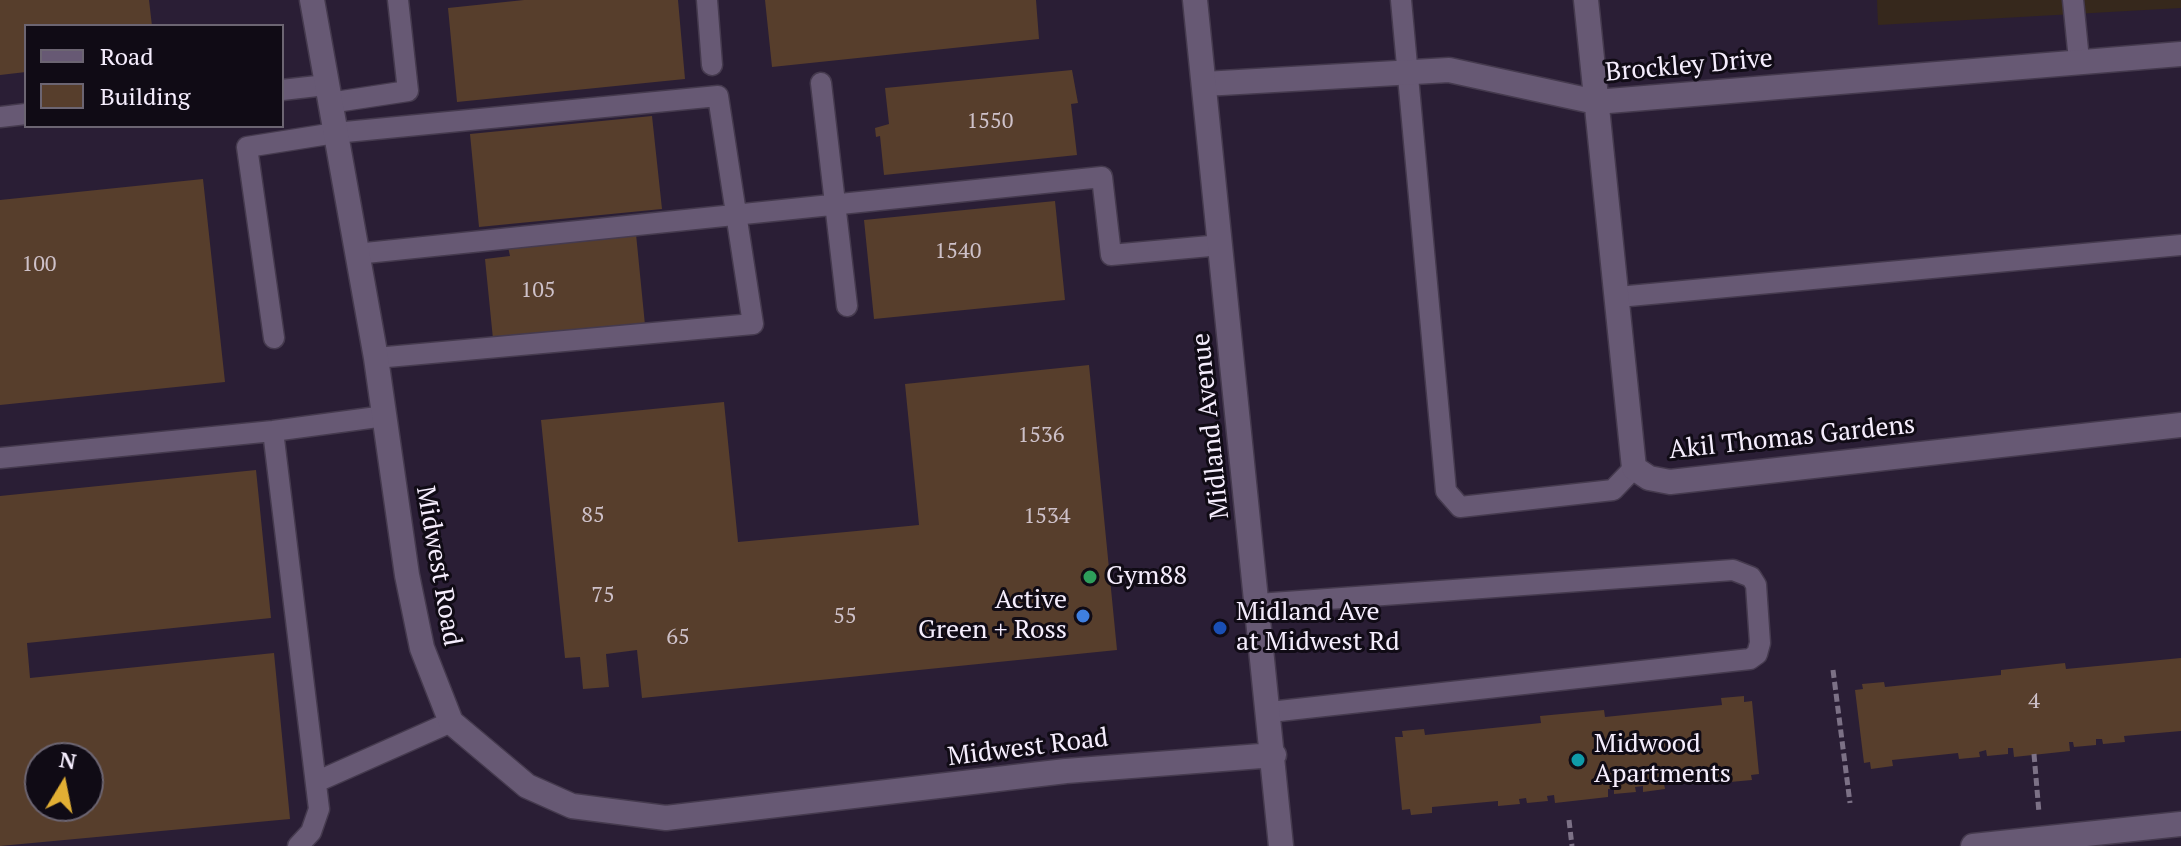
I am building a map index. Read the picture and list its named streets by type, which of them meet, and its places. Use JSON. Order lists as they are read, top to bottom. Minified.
{"streets":{"street":["Brockley Drive","Midland Avenue","Akil Thomas Gardens","Midwest Road"]},"crossings":[["Brockley Drive","Midland Avenue"],["Brockley Drive","Akil Thomas Gardens"],["Midland Avenue","Midwest Road"]],"places":["Gym88","Active Green + Ross","Midland Ave at Midwest Rd","Midwood Apartments"],"house_numbers":["1550","1540","100","105","1536","85","1534","75","55","65","4"],"legend":["Road","Building"],"north":"top"}
